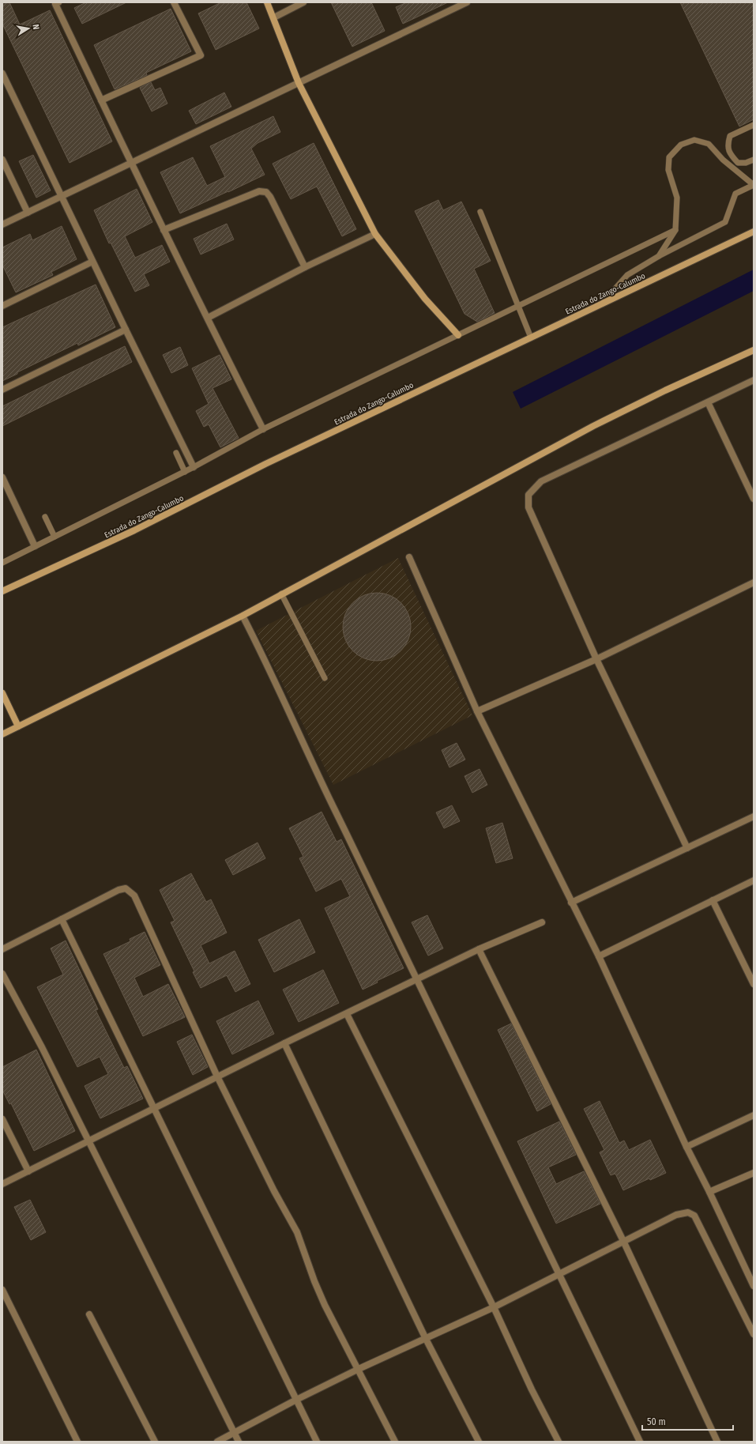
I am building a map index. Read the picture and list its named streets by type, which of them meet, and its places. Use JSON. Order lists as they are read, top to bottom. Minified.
{"streets":{"main road":["Estrada do Zango-Calumbo"]},"scale_bar":"50 m","north":"right"}
